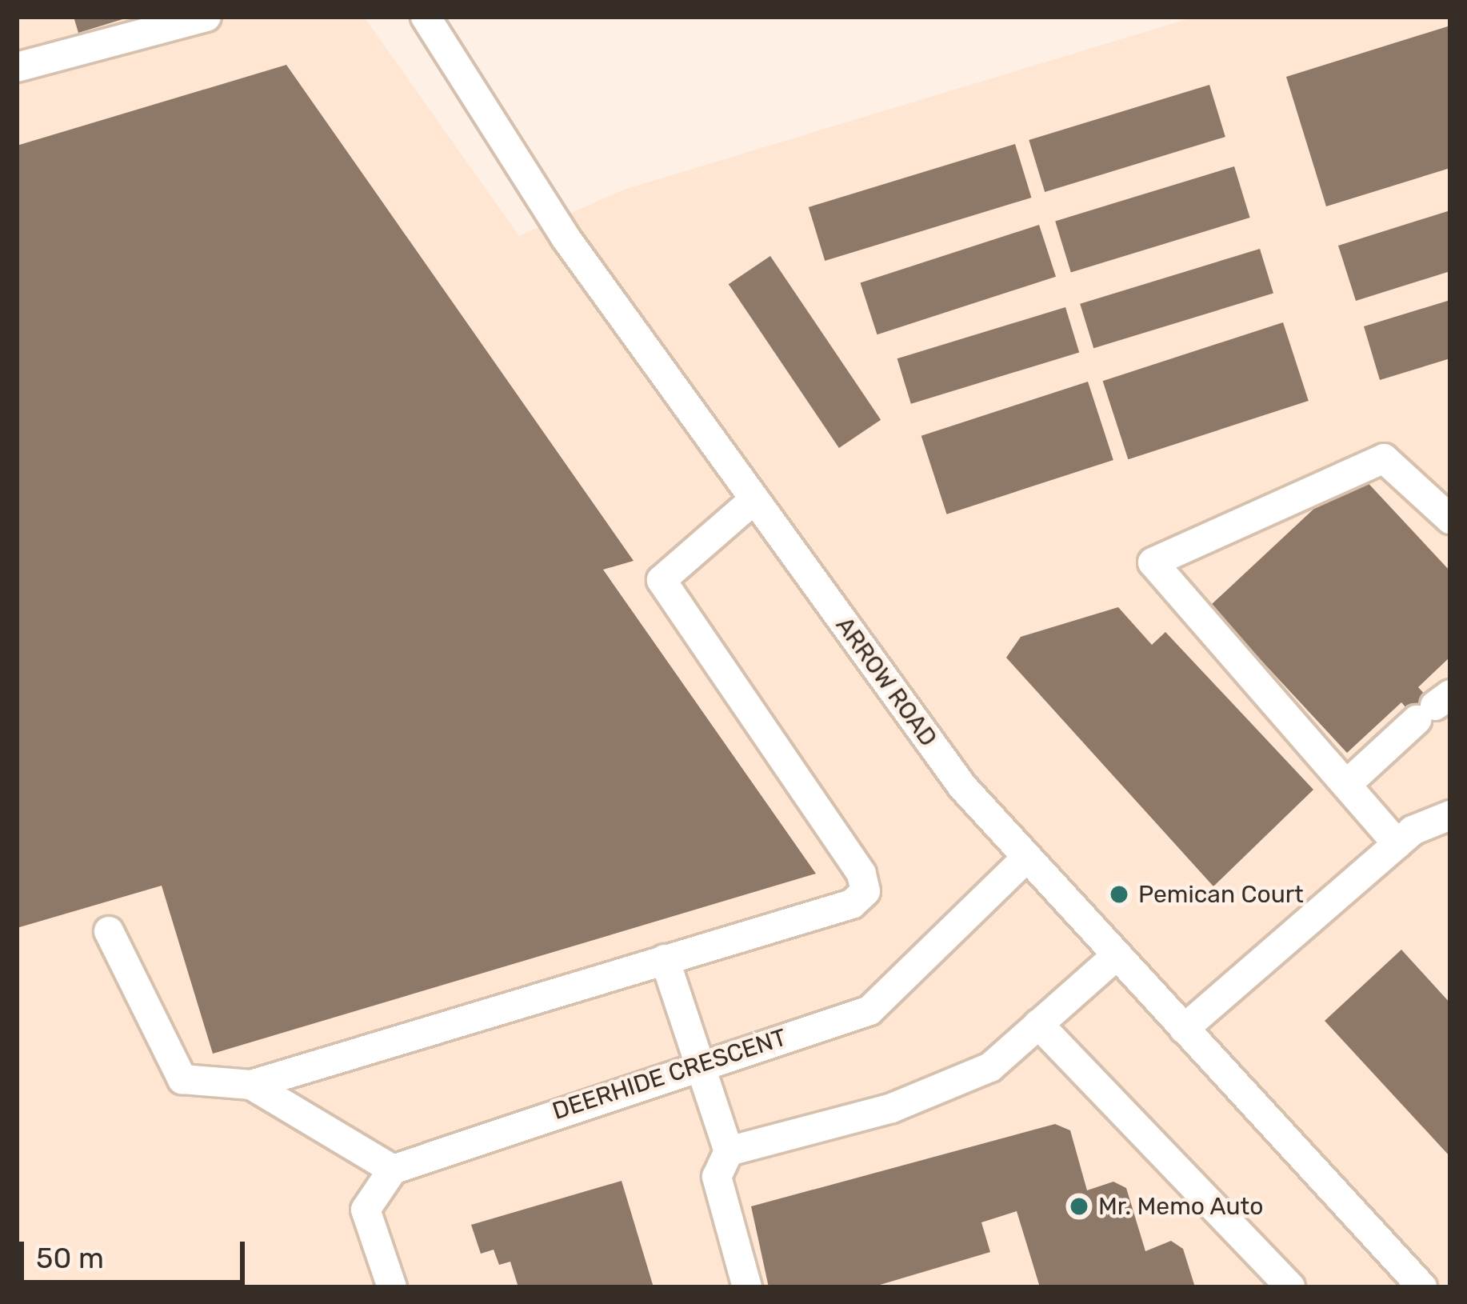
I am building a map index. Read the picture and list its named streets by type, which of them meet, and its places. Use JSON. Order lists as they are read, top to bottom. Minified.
{"streets":{"street":["ARROW ROAD","DEERHIDE CRESCENT"]},"crossings":[["ARROW ROAD","DEERHIDE CRESCENT"]],"places":["Pemican Court","Mr. Memo Auto"],"scale_bar":"50 m"}
